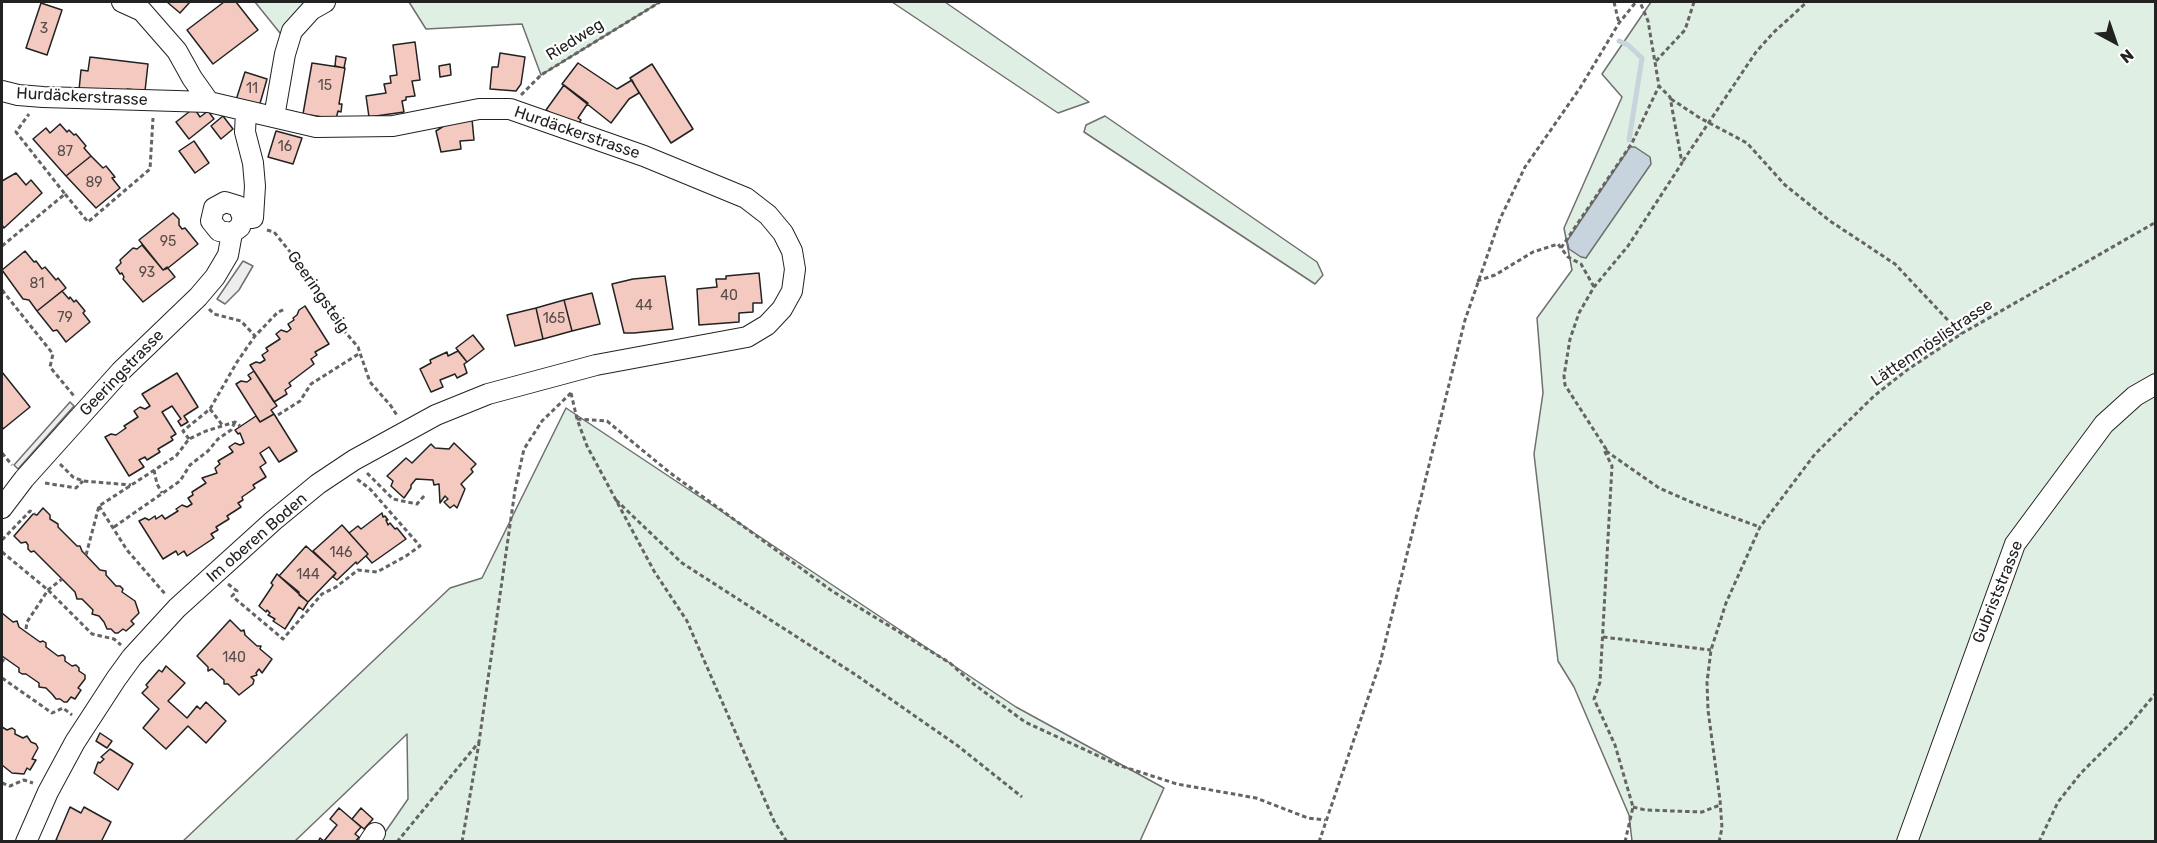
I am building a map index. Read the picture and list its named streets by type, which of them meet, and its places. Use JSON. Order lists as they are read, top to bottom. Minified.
{"streets":{"street":["Hurdäckerstrasse","Geeringstrasse","Im oberen Boden","Gubriststrasse"],"path":["Riedweg","Geeringsteig","Lättenmöslistrasse"]},"crossings":[["Riedweg","Hurdäckerstrasse"],["Hurdäckerstrasse","Geeringstrasse"],["Hurdäckerstrasse","Im oberen Boden"]],"house_numbers":["3","15","11","16","87","89","95","93","81","40","44","79","165","146","144","140"],"north":"bottom right"}
